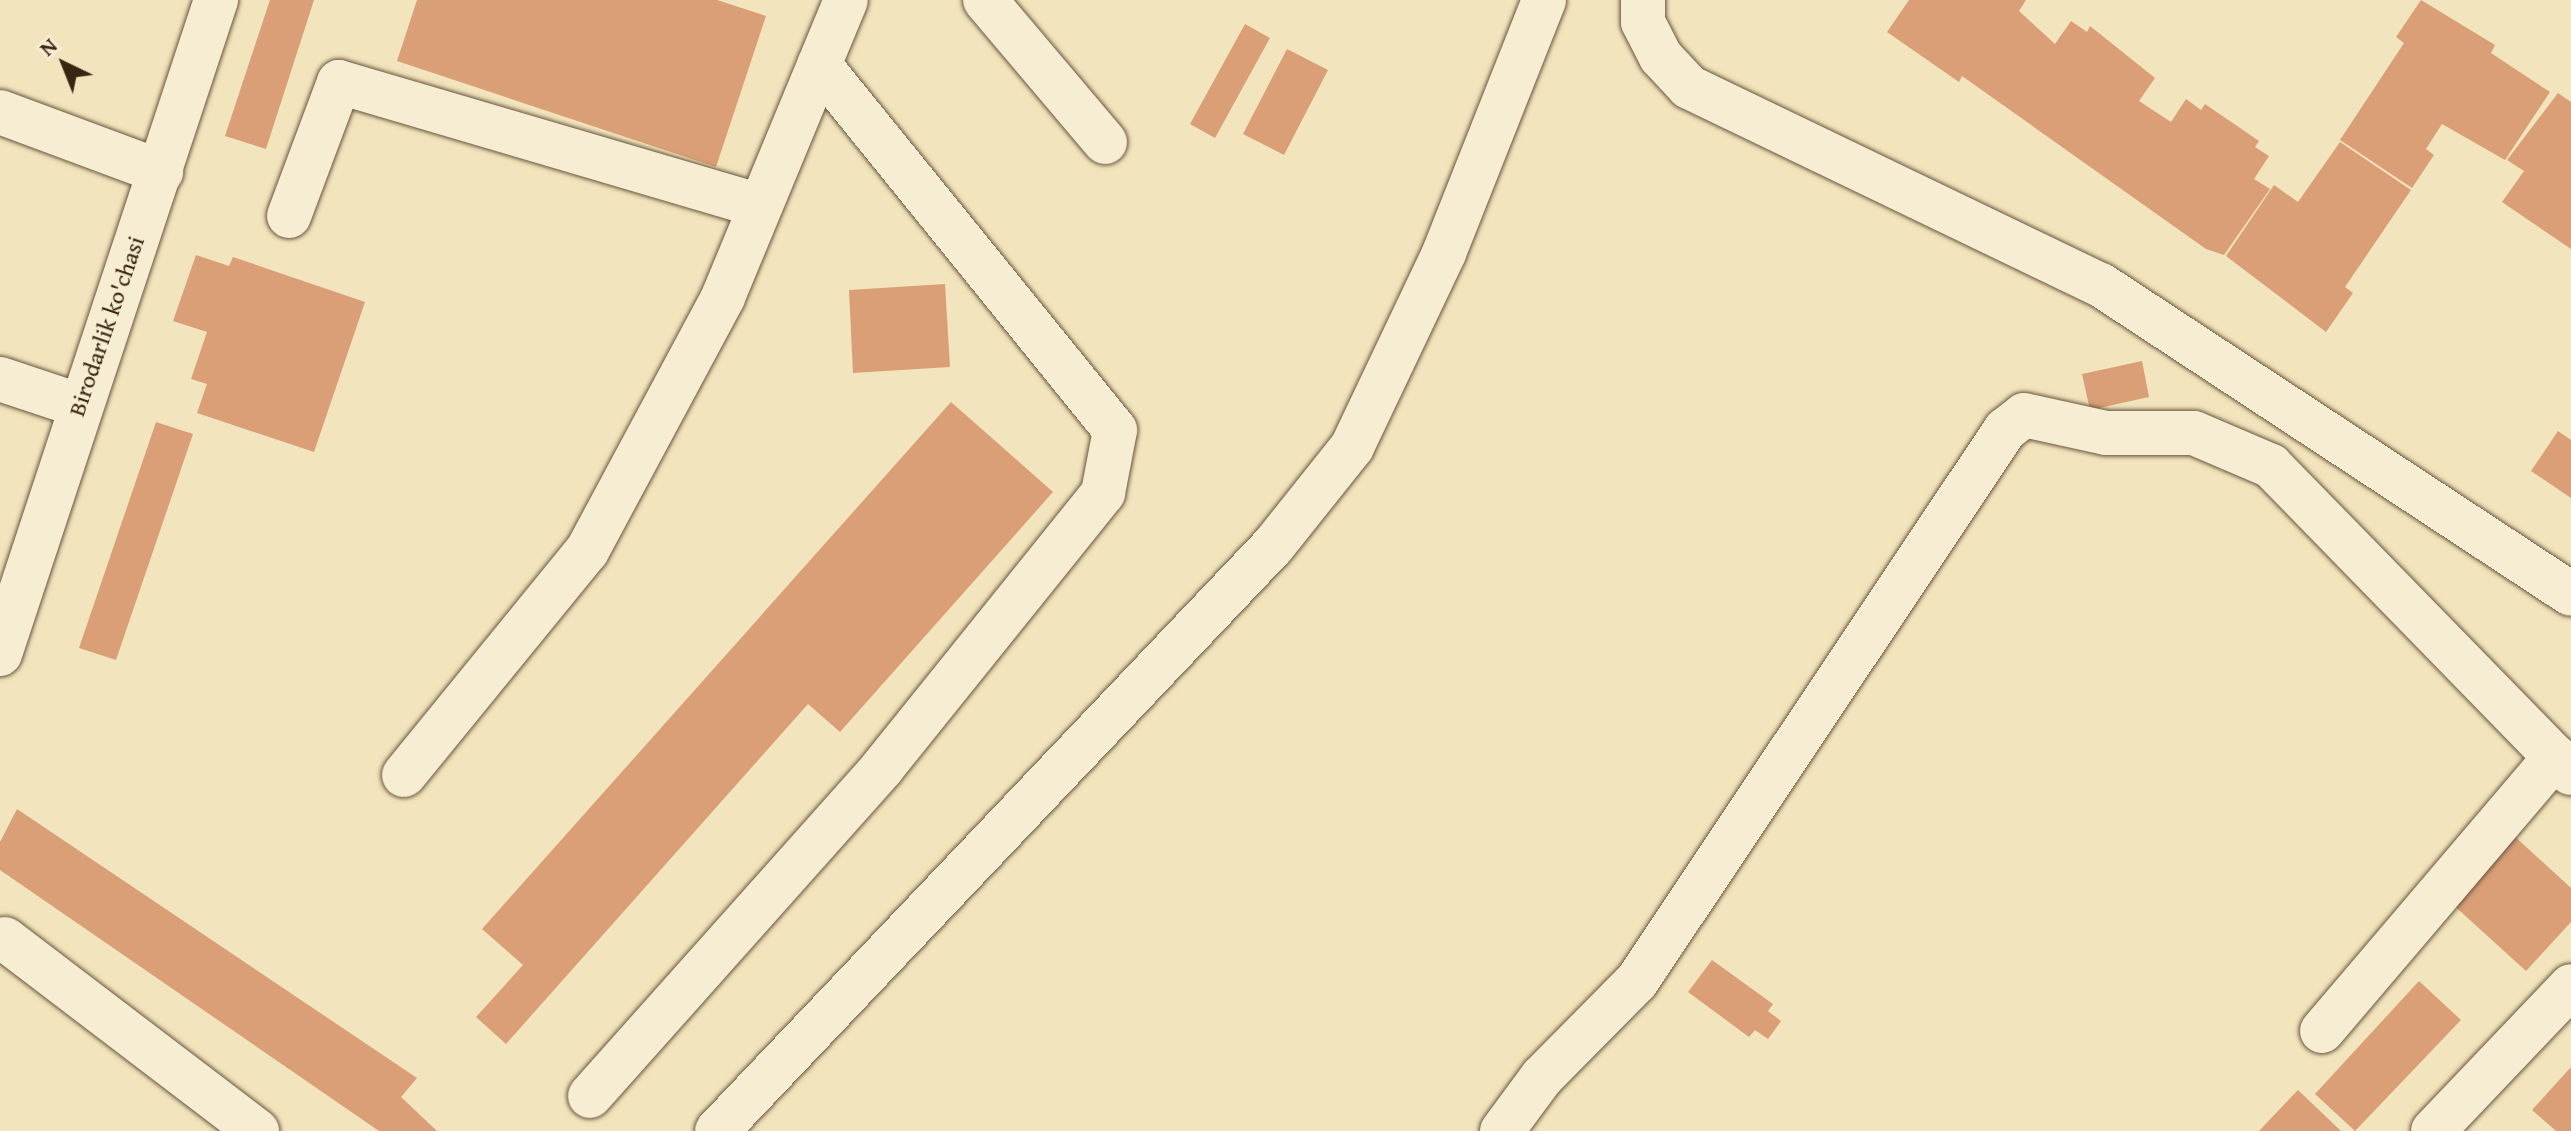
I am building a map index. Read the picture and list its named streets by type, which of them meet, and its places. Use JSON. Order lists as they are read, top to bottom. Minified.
{"streets":{"street":["Birodarlik ko'chasi"]},"north":"top left"}
